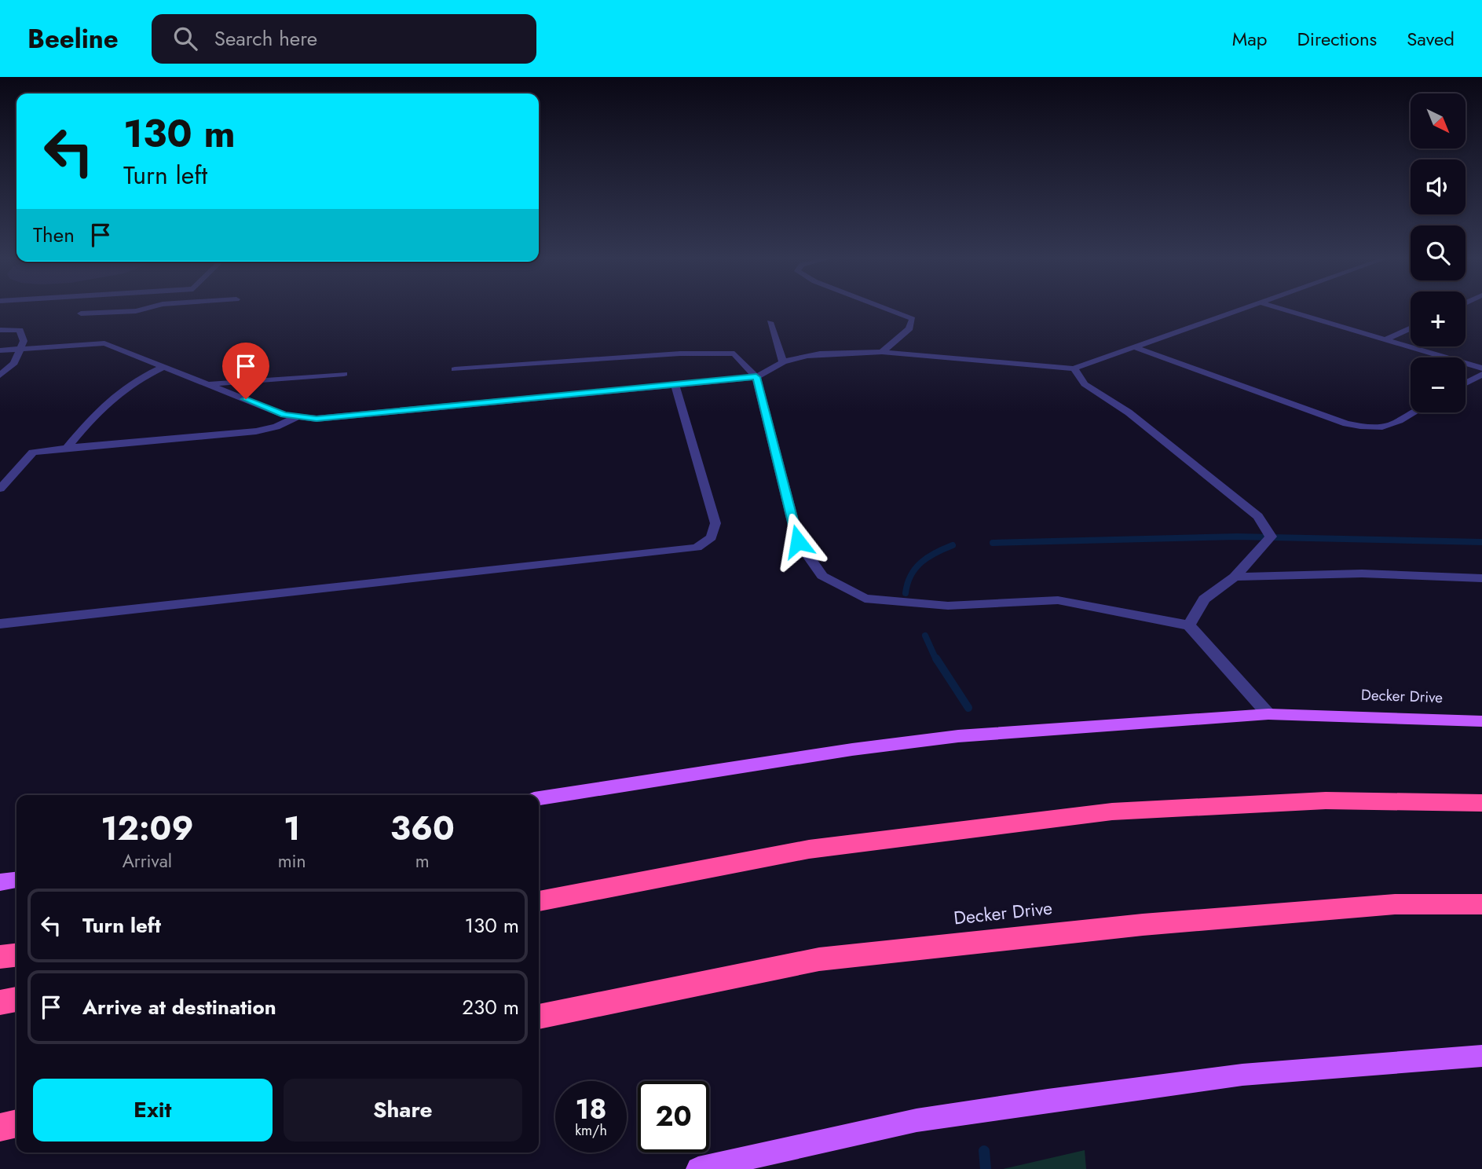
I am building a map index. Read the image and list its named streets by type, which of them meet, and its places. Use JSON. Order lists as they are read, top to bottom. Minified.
{"streets":{"highway":["Decker Drive"]},"north":"bottom right","page":{"header":"Beeline","search":"Search here","nav":["Map","Directions","Saved"],"map_buttons":["+","−"],"turn":["130 m","Turn left"],"then":"Then","eta":["12:09","Arrival","1","min","360","m"],"list":[{"name":"Turn left","value":"130 m"},{"name":"Arrive at destination","value":"230 m"}],"buttons":["Exit","Share"],"speed":"18 km/h","limit":"20"}}
